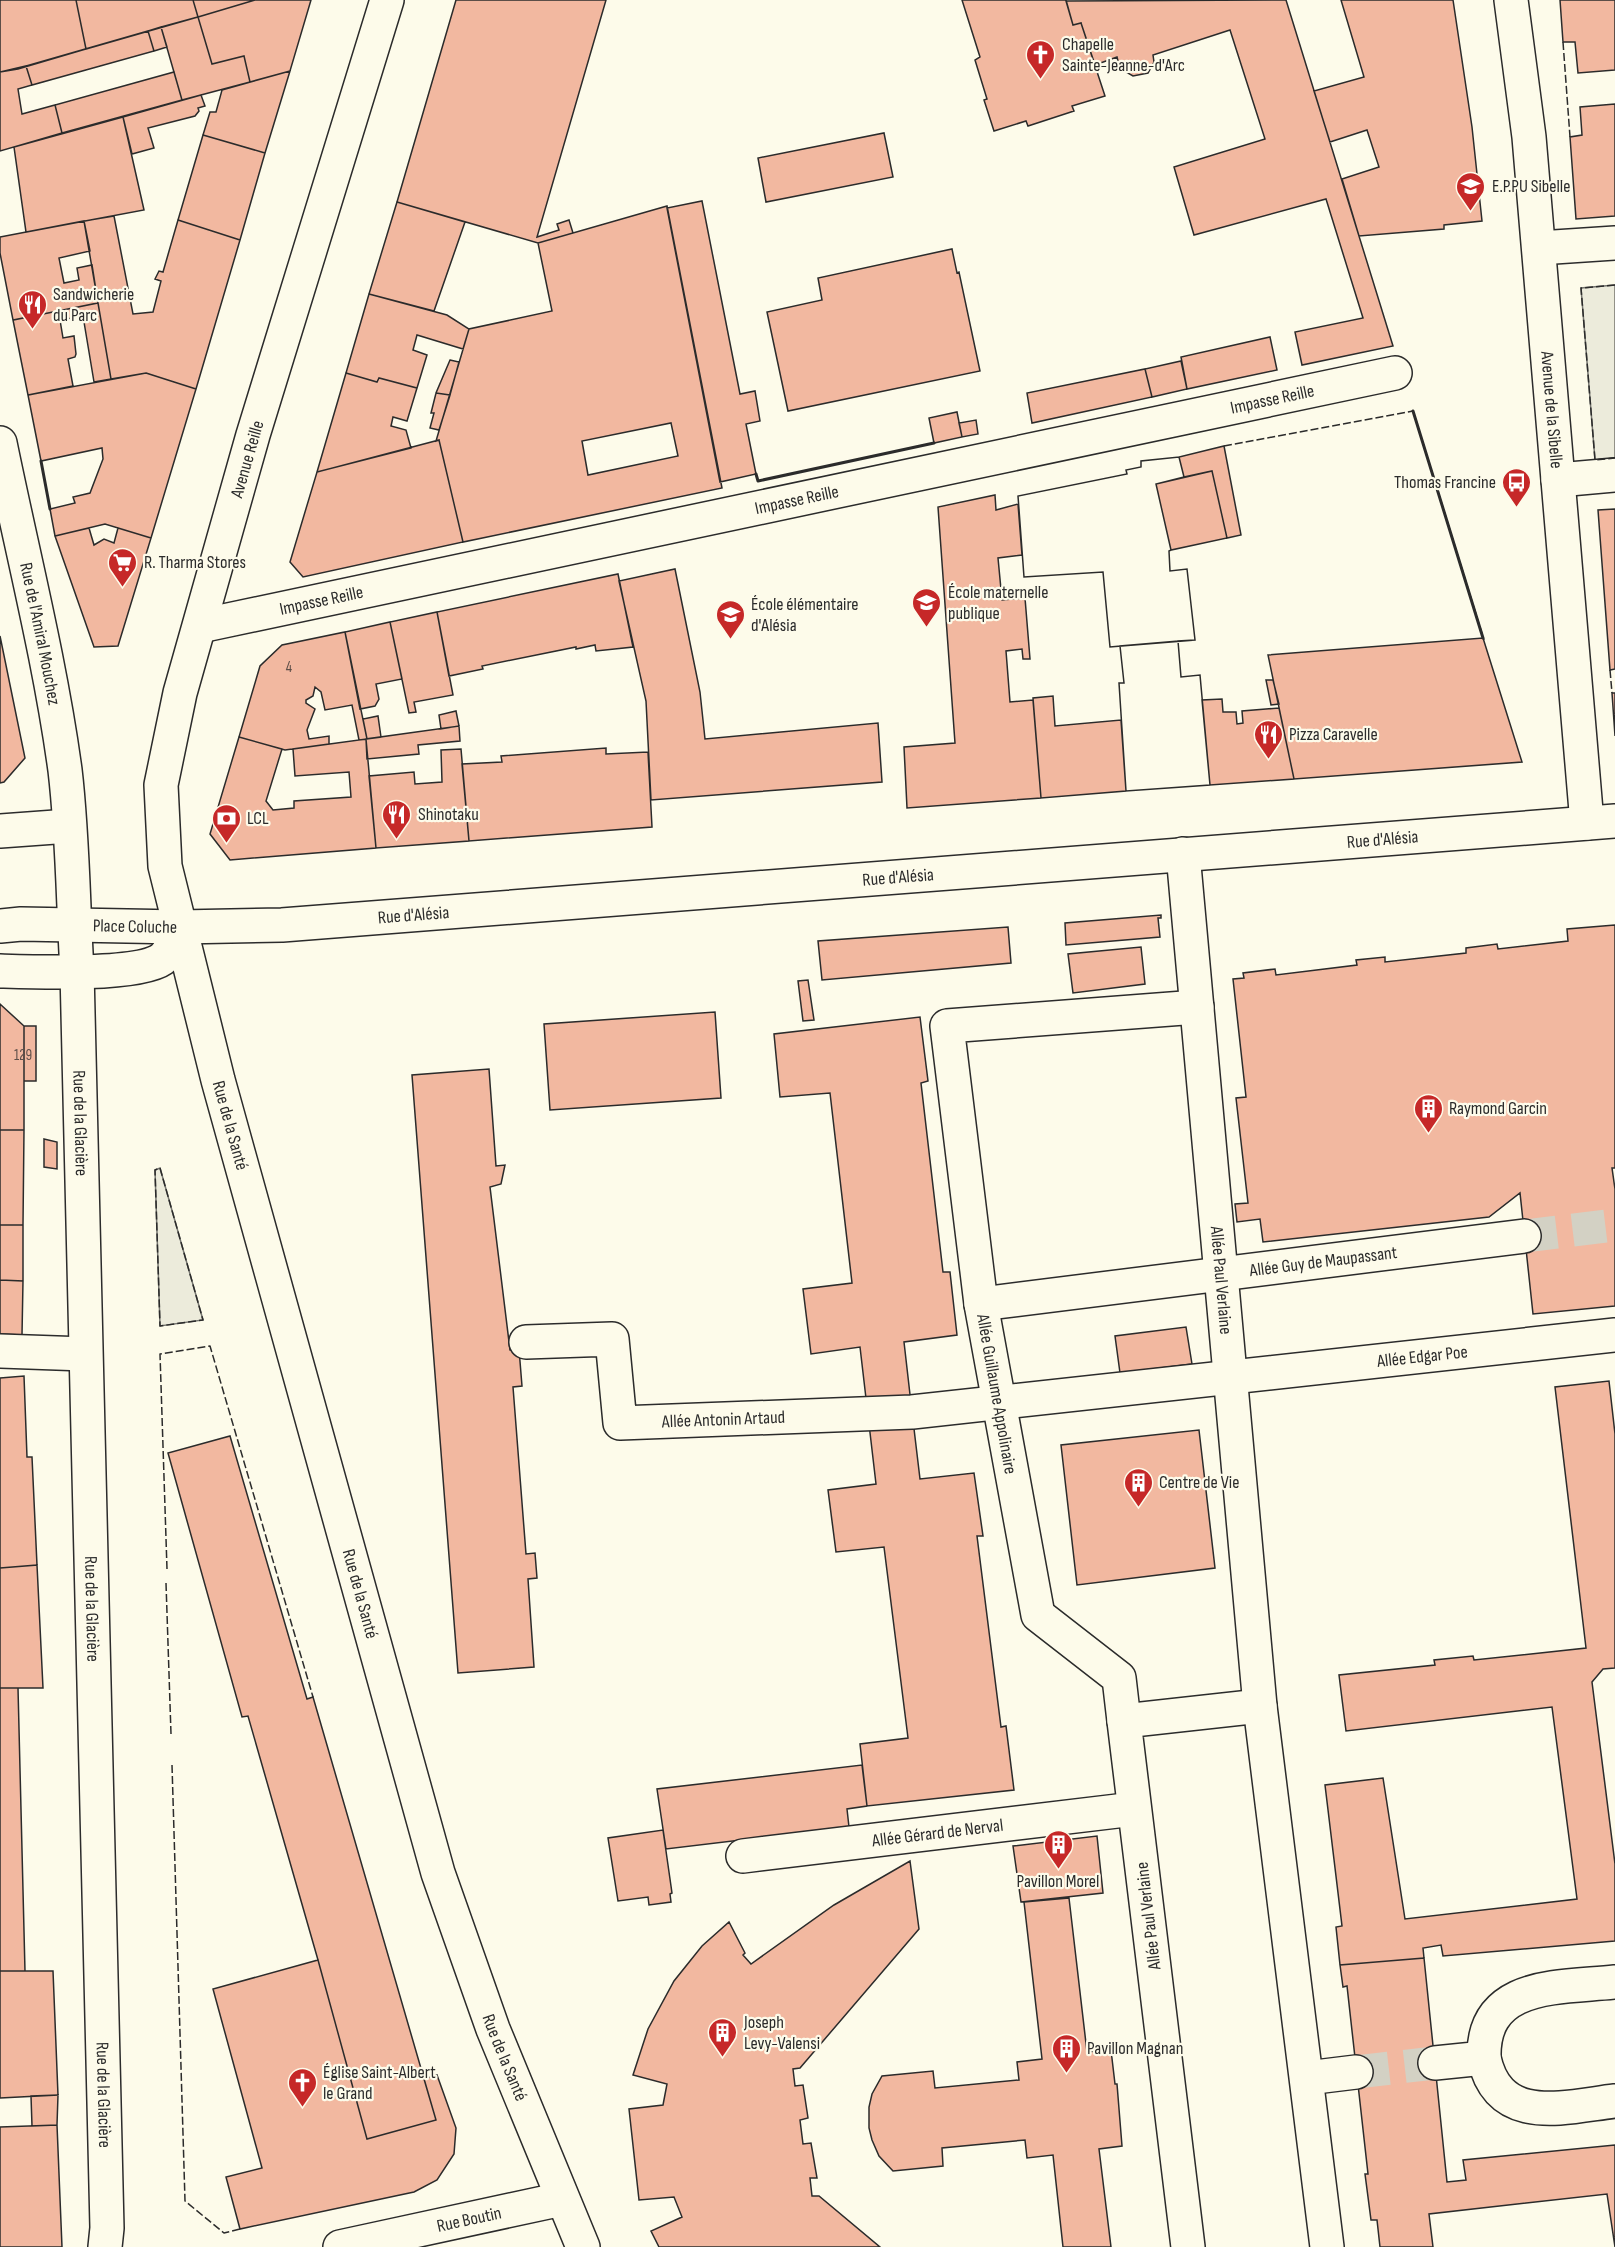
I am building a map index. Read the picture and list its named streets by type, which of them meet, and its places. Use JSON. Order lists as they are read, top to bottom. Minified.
{"streets":{"street":["Impasse Reille","Avenue de la Sibelle","Avenue Reille","Rue de l'Amiral Mouchez","Rue d'Alésia","Place Coluche","Rue de la Glacière","Rue de la Santé","Allée Guy de Maupassant","Allée Paul Verlaine","Allée Edgar Poe","Allée Guillaume Appolinaire","Allée Antonin Artaud","Allée Gérard de Nerval","Rue Boutin"]},"crossings":[["Impasse Reille","Avenue Reille"],["Avenue de la Sibelle","Rue d'Alésia"],["Avenue Reille","Rue d'Alésia"],["Avenue Reille","Place Coluche"],["Avenue Reille","Rue de la Santé"],["Rue de l'Amiral Mouchez","Place Coluche"],["Rue d'Alésia","Place Coluche"],["Rue d'Alésia","Rue de la Santé"],["Rue d'Alésia","Allée Paul Verlaine"],["Place Coluche","Rue de la Glacière"],["Place Coluche","Rue de la Santé"],["Rue de la Santé","Rue Boutin"],["Allée Guy de Maupassant","Allée Paul Verlaine"],["Allée Guy de Maupassant","Allée Guillaume Appolinaire"],["Allée Paul Verlaine","Allée Edgar Poe"],["Allée Paul Verlaine","Allée Guillaume Appolinaire"],["Allée Paul Verlaine","Allée Gérard de Nerval"],["Allée Edgar Poe","Allée Guillaume Appolinaire"],["Allée Edgar Poe","Allée Antonin Artaud"],["Allée Guillaume Appolinaire","Allée Antonin Artaud"]],"places":{"church":["Chapelle Sainte-Jeanne-d'Arc","Église Saint-Albert le Grand"],"school or university":["E.P.PU Sibelle","École maternelle publique","École élémentaire d'Alésia"],"restaurant":["Sandwicherie du Parc","Pizza Caravelle","Shinotaku"],"bus stop":["Thomas Francine"],"supermarket":["R. Tharma Stores"],"bank":["LCL"],"building":["Raymond Garcin","Centre de Vie","Pavillon Morel","Joseph Levy-Valensi","Pavillon Magnan"]},"house_numbers":["4","129"]}
